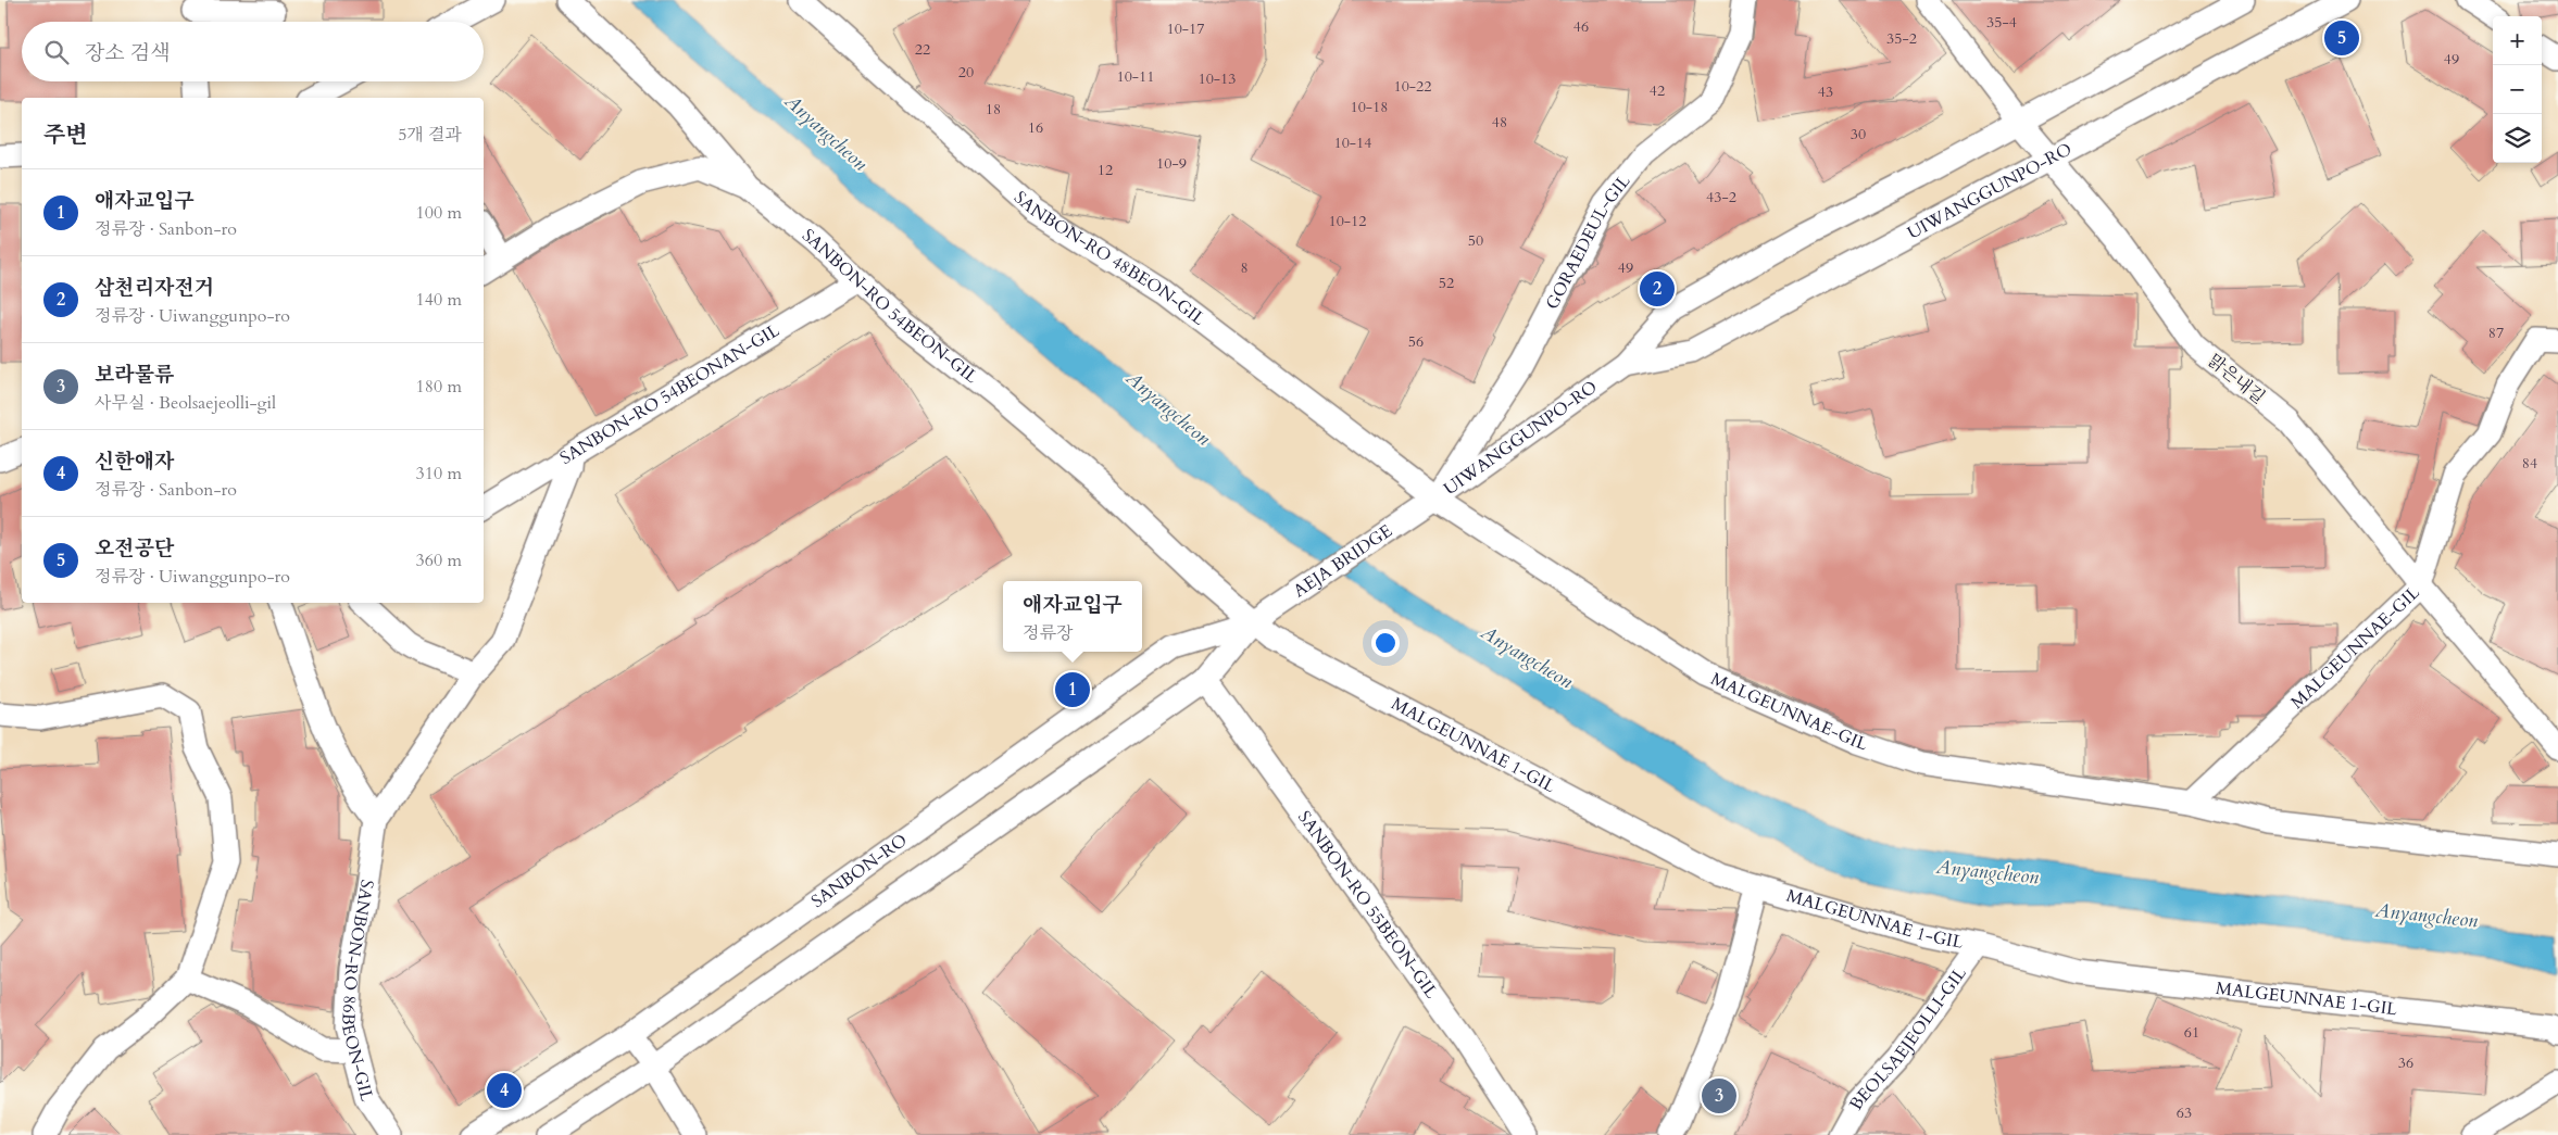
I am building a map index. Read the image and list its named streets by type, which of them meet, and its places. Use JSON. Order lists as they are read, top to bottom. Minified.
{"streets":{"street":["UIWANGGUNPO-RO","GORAEDEUL-GIL","SANBON-RO 48BEON-GIL","SANBON-RO 54BEON-GIL","맑은내길","SANBON-RO 54BEONAN-GIL","AEJA BRIDGE","MALGEUNNAE-GIL","MALGEUNNAE 1-GIL","SANBON-RO","SANBON-RO 55BEON-GIL","SANBON-RO 86BEON-GIL","BEOLSAEJEOLLI-GIL"]},"crossings":[["UIWANGGUNPO-RO","GORAEDEUL-GIL"],["UIWANGGUNPO-RO","SANBON-RO 48BEON-GIL"],["UIWANGGUNPO-RO","맑은내길"],["UIWANGGUNPO-RO","AEJA BRIDGE"],["UIWANGGUNPO-RO","MALGEUNNAE-GIL"],["GORAEDEUL-GIL","SANBON-RO 48BEON-GIL"],["GORAEDEUL-GIL","MALGEUNNAE-GIL"],["SANBON-RO 48BEON-GIL","MALGEUNNAE-GIL"],["SANBON-RO 54BEON-GIL","SANBON-RO 54BEONAN-GIL"],["SANBON-RO 54BEON-GIL","AEJA BRIDGE"],["SANBON-RO 54BEON-GIL","MALGEUNNAE 1-GIL"],["SANBON-RO 54BEON-GIL","SANBON-RO"],["맑은내길","MALGEUNNAE-GIL"],["AEJA BRIDGE","MALGEUNNAE 1-GIL"],["AEJA BRIDGE","SANBON-RO"],["MALGEUNNAE 1-GIL","SANBON-RO"],["MALGEUNNAE 1-GIL","BEOLSAEJEOLLI-GIL"]],"water":["Anyangcheon"],"house_numbers":["35-4","46","10-17","35-2","22","49","20","10-11","10-13","10-22","42","43","10-18","18","48","16","30","10-14","10-9","12","43-2","10-12","50","8","49","52","87","56","84","61","36","63"],"page":{"map_buttons":["+","−"],"pins":["5","2","1","4","3"],"search":"장소 검색","heading":["주변","5개 결과"],"list":[{"mark":"1","name":"애자교입구","note":"정류장 · Sanbon-ro","value":"100 m"},{"mark":"2","name":"삼천리자전거","note":"정류장 · Uiwanggunpo-ro","value":"140 m"},{"mark":"3","name":"보라물류","note":"사무실 · Beolsaejeolli-gil","value":"180 m"},{"mark":"4","name":"신한애자","note":"정류장 · Sanbon-ro","value":"310 m"},{"mark":"5","name":"오전공단","note":"정류장 · Uiwanggunpo-ro","value":"360 m"}],"popup":["애자교입구","정류장"]}}
